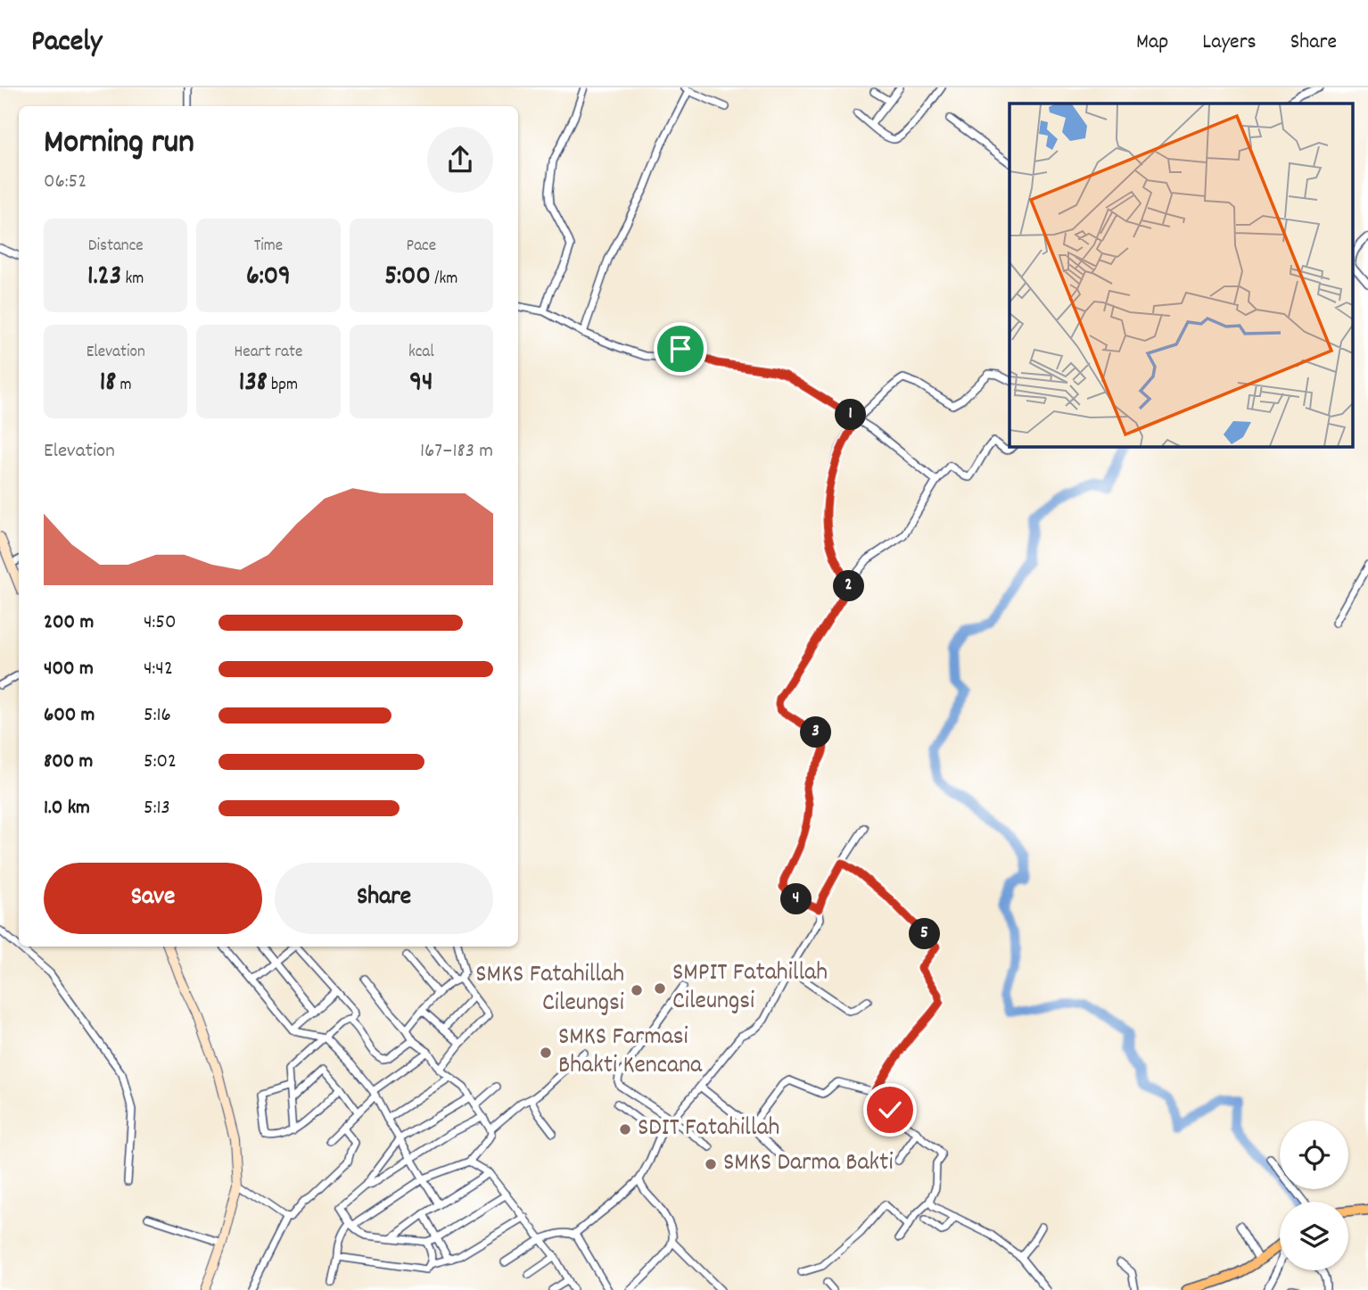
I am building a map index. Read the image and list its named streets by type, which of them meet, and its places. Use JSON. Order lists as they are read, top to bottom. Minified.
{"places":["SMPIT Fatahillah Cileungsi","SMKS Fatahillah Cileungsi","SMKS Farmasi Bhakti Kencana","SDIT Fatahillah","SMKS Darma Bakti"],"page":{"header":"Pacely","nav":["Map","Layers","Share"],"heading":["Morning run","06:52"],"stats":[["Distance","1.23 km"],["Time","6:09"],["Pace","5:00 /km"],["Elevation","18 m"],["Heart rate","138 bpm"],["kcal","94"]],"pins":["1","2","3","4","5"],"chart":["Elevation","167–183 m"],"list":[{"name":"200 m","note":"4:50"},{"name":"400 m","note":"4:42"},{"name":"600 m","note":"5:16"},{"name":"800 m","note":"5:02"},{"name":"1.0 km","note":"5:13"}],"buttons":["Save","Share"]}}
